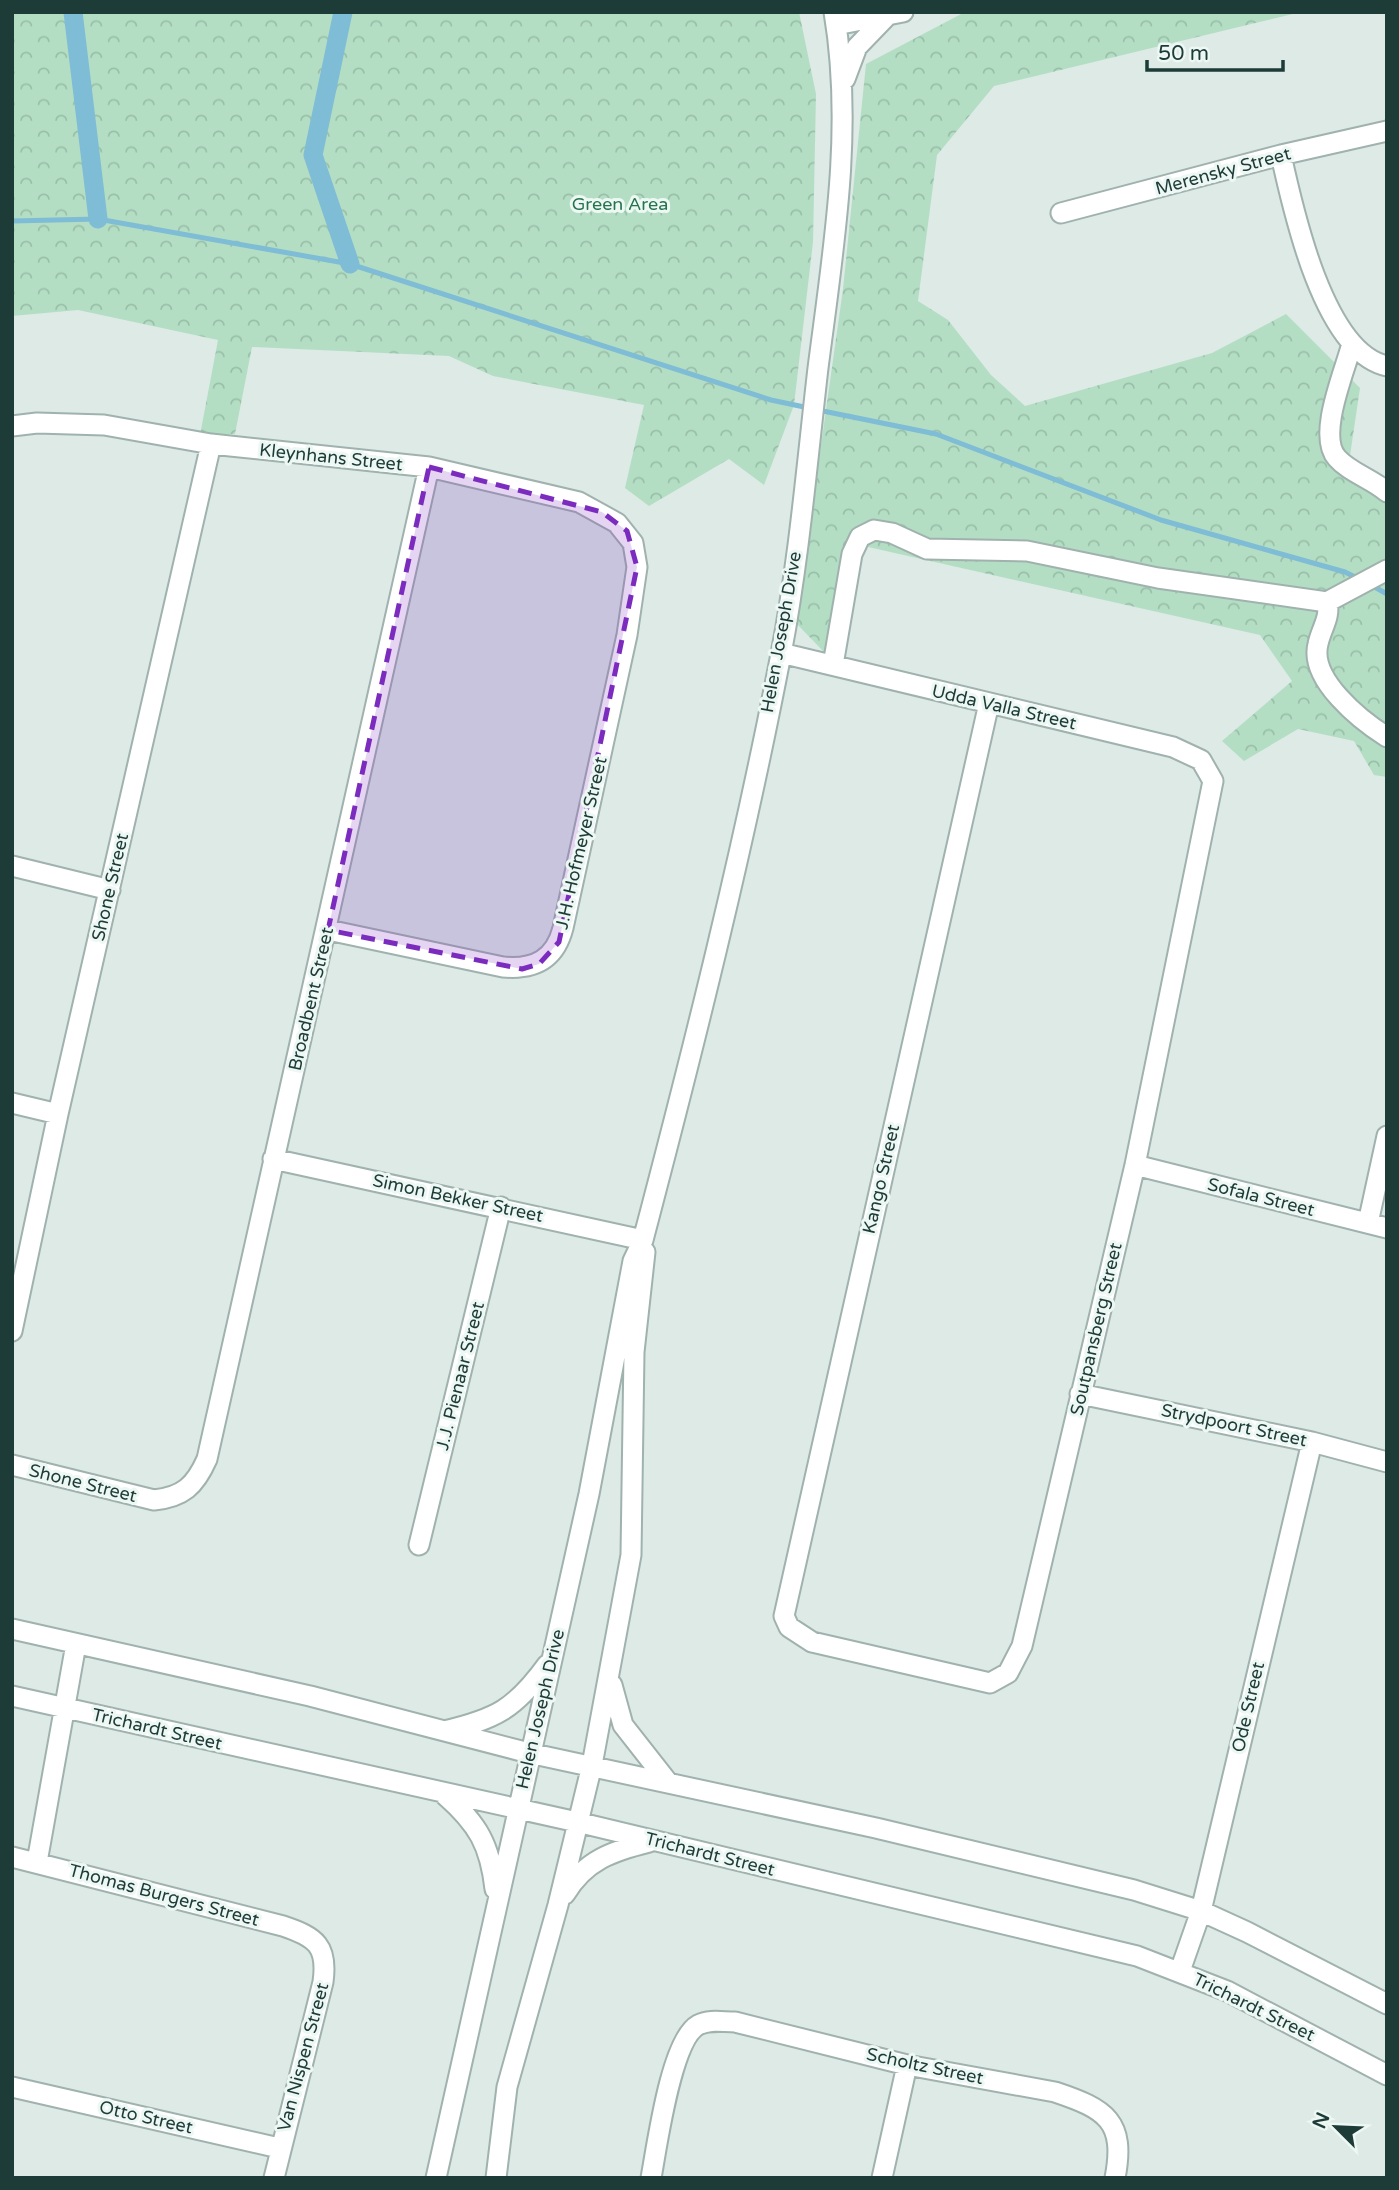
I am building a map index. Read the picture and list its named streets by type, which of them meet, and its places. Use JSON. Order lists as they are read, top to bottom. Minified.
{"streets":{"street":["Merensky Street","Kleynhans Street","Helen Joseph Drive","Udda Valla Street","J.H. Hofmeyer Street","Shone Street","Broadbent Street","Kango Street","Sofala Street","Simon Bekker Street","Soutpansberg Street","J.J. Pienaar Street","Strydpoort Street","Ode Street","Trichardt Street","Thomas Burgers Street","Van Nispen Street","Scholtz Street","Otto Street"]},"crossings":[["Kleynhans Street","J.H. Hofmeyer Street"],["Kleynhans Street","Shone Street"],["Kleynhans Street","Broadbent Street"],["Helen Joseph Drive","Udda Valla Street"],["Helen Joseph Drive","Simon Bekker Street"],["Helen Joseph Drive","Trichardt Street"],["Udda Valla Street","Kango Street"],["Udda Valla Street","Soutpansberg Street"],["J.H. Hofmeyer Street","Broadbent Street"],["Shone Street","Broadbent Street"],["Broadbent Street","Simon Bekker Street"],["Kango Street","Soutpansberg Street"],["Sofala Street","Soutpansberg Street"],["Simon Bekker Street","J.J. Pienaar Street"],["Soutpansberg Street","Strydpoort Street"],["Strydpoort Street","Ode Street"],["Ode Street","Trichardt Street"],["Thomas Burgers Street","Van Nispen Street"],["Van Nispen Street","Otto Street"]],"parks":["Green Area"],"scale_bar":"50 m","north":"top left"}
